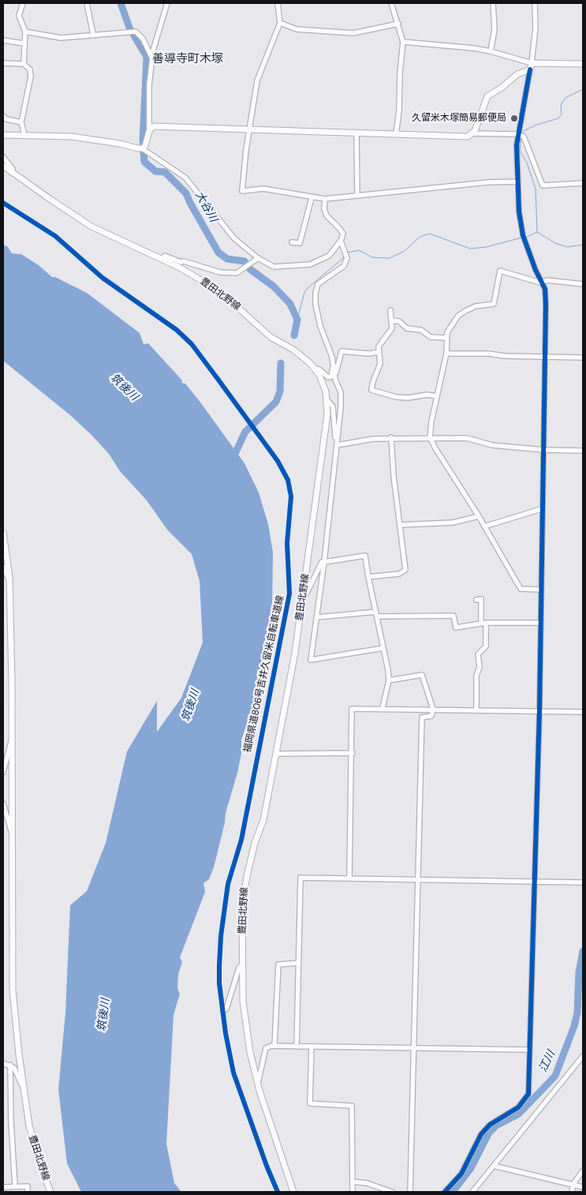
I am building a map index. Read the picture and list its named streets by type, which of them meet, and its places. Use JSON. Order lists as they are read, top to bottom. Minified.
{"streets":{"main road":["豊田北野線"],"cycle path":["福岡県道806号吉井久留米自転車道線"]},"districts":["善導寺町木塚"],"water":["大谷川","筑後川","江川"],"places":["久留米木塚簡易郵便局"]}
